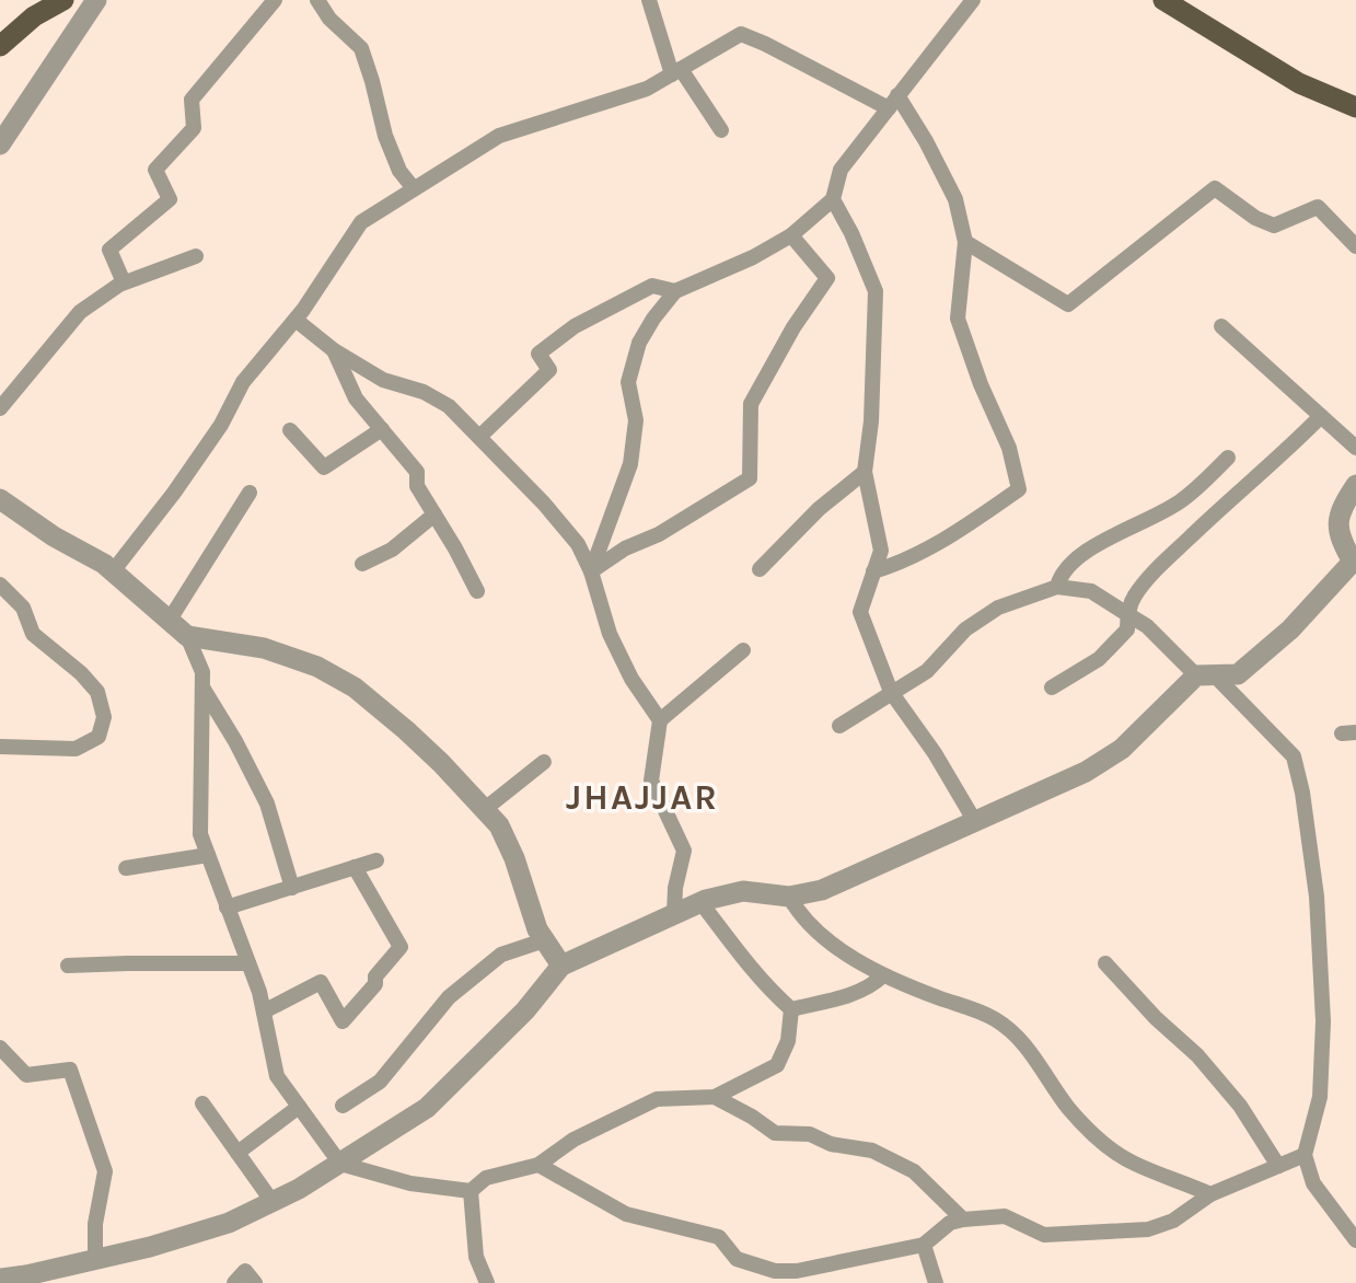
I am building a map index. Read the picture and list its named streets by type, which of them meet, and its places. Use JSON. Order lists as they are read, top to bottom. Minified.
{"districts":["JHAJJAR"]}
